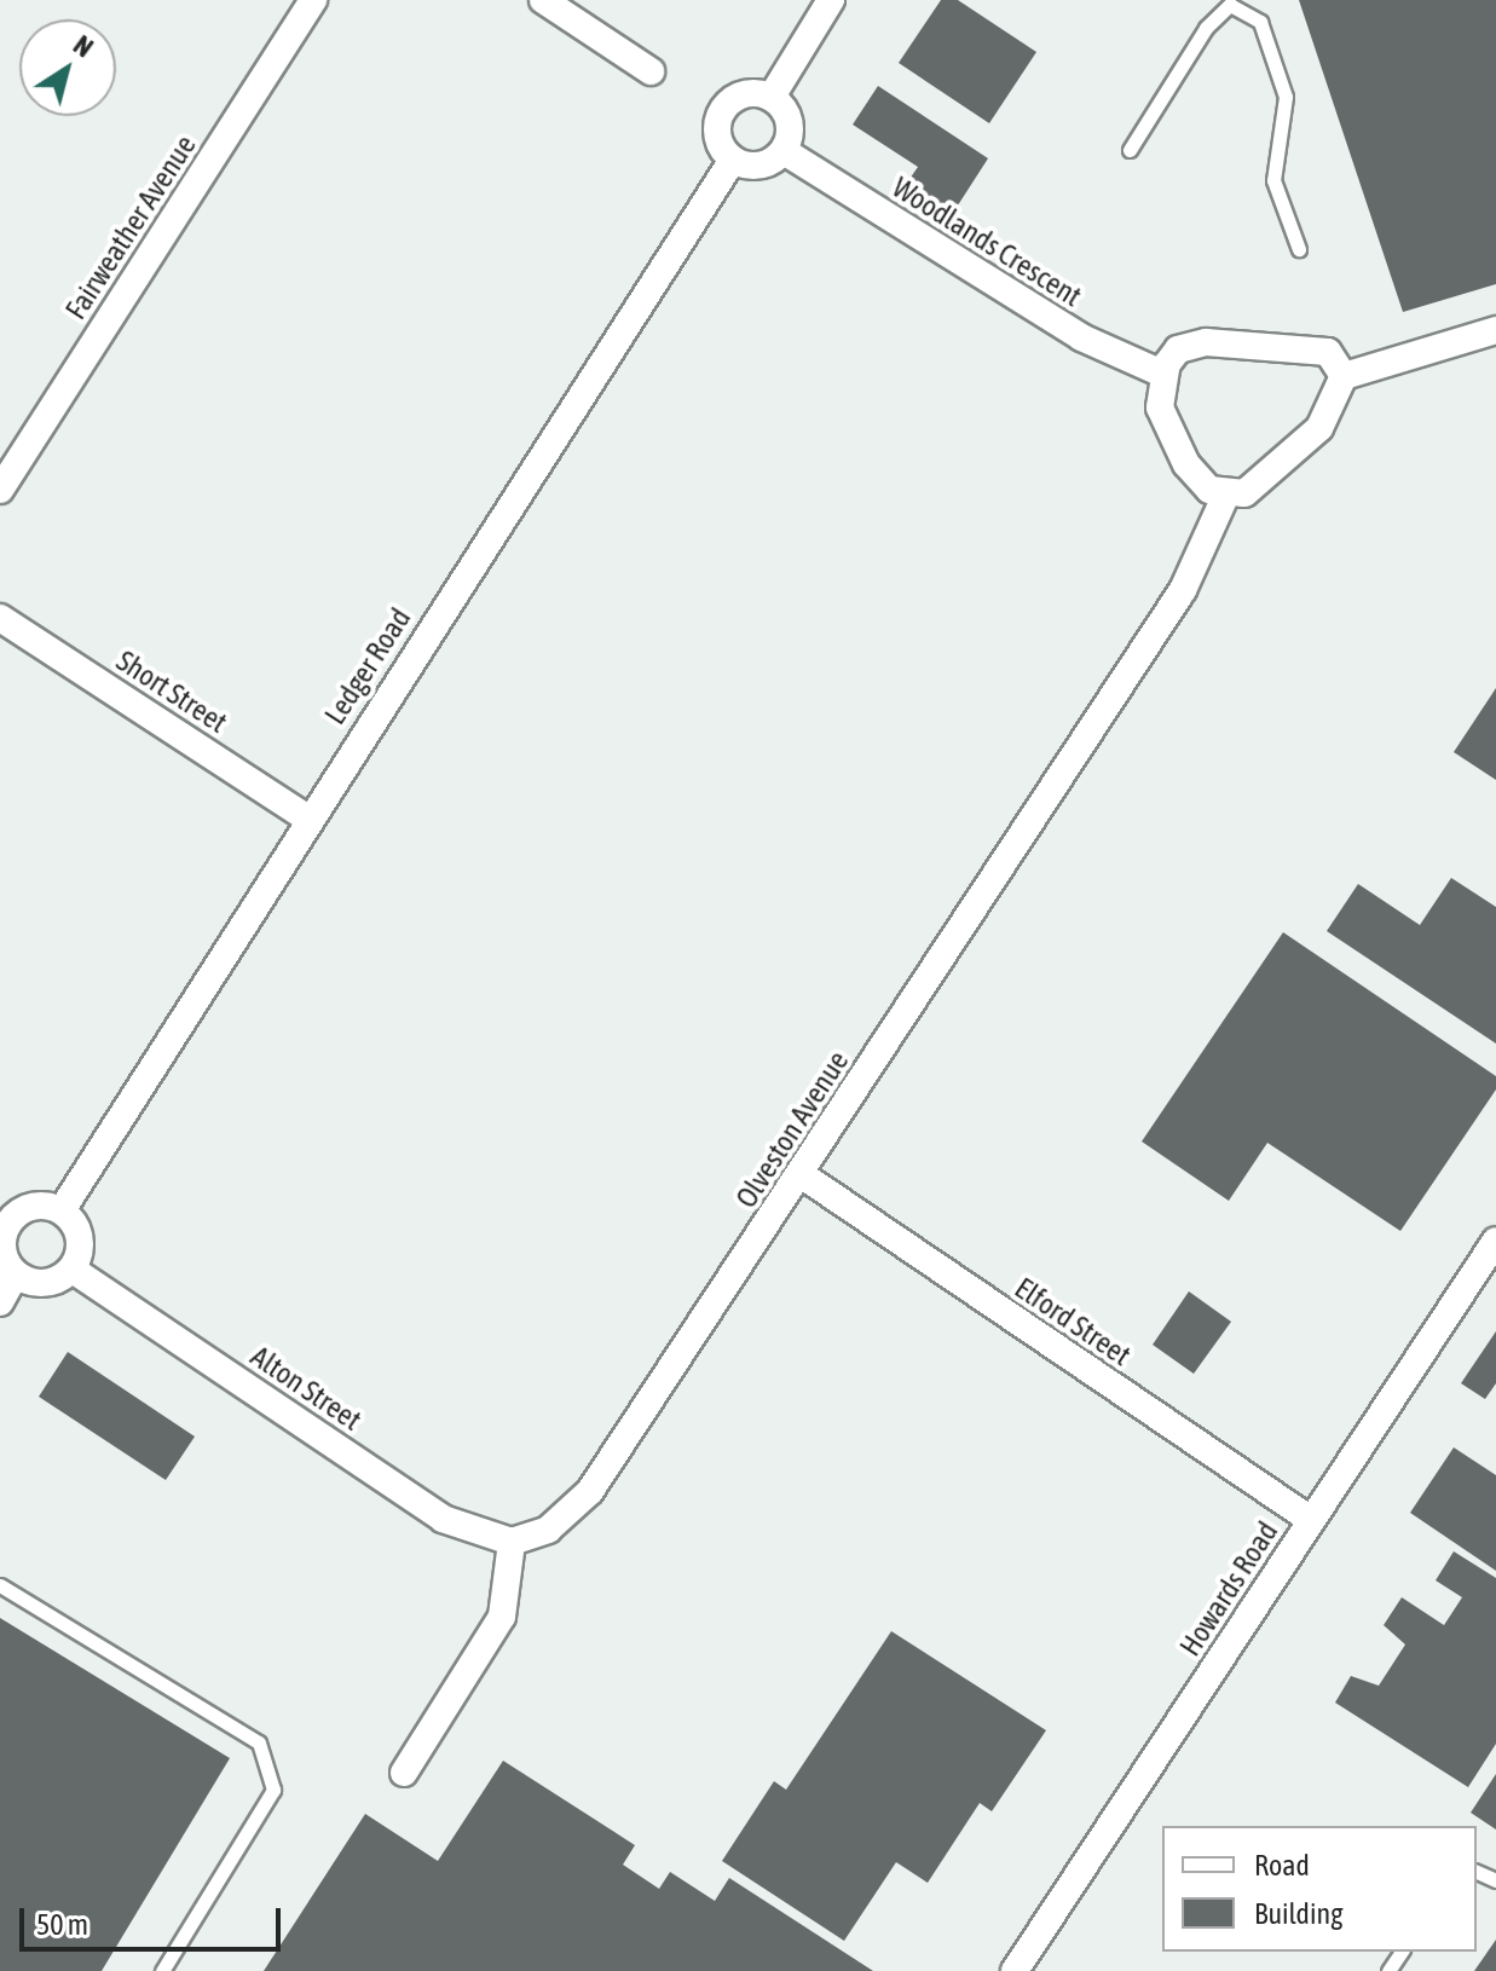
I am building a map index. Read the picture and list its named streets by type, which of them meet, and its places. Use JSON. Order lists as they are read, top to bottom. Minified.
{"streets":{"street":["Fairweather Avenue","Woodlands Crescent","Ledger Road","Short Street","Olveston Avenue","Elford Street","Alton Street","Howards Road"]},"crossings":[["Woodlands Crescent","Ledger Road"],["Woodlands Crescent","Olveston Avenue"],["Ledger Road","Short Street"],["Ledger Road","Alton Street"],["Olveston Avenue","Elford Street"],["Olveston Avenue","Alton Street"],["Elford Street","Howards Road"]],"legend":["Road","Building"],"scale_bar":"50 m","north":"top right"}
